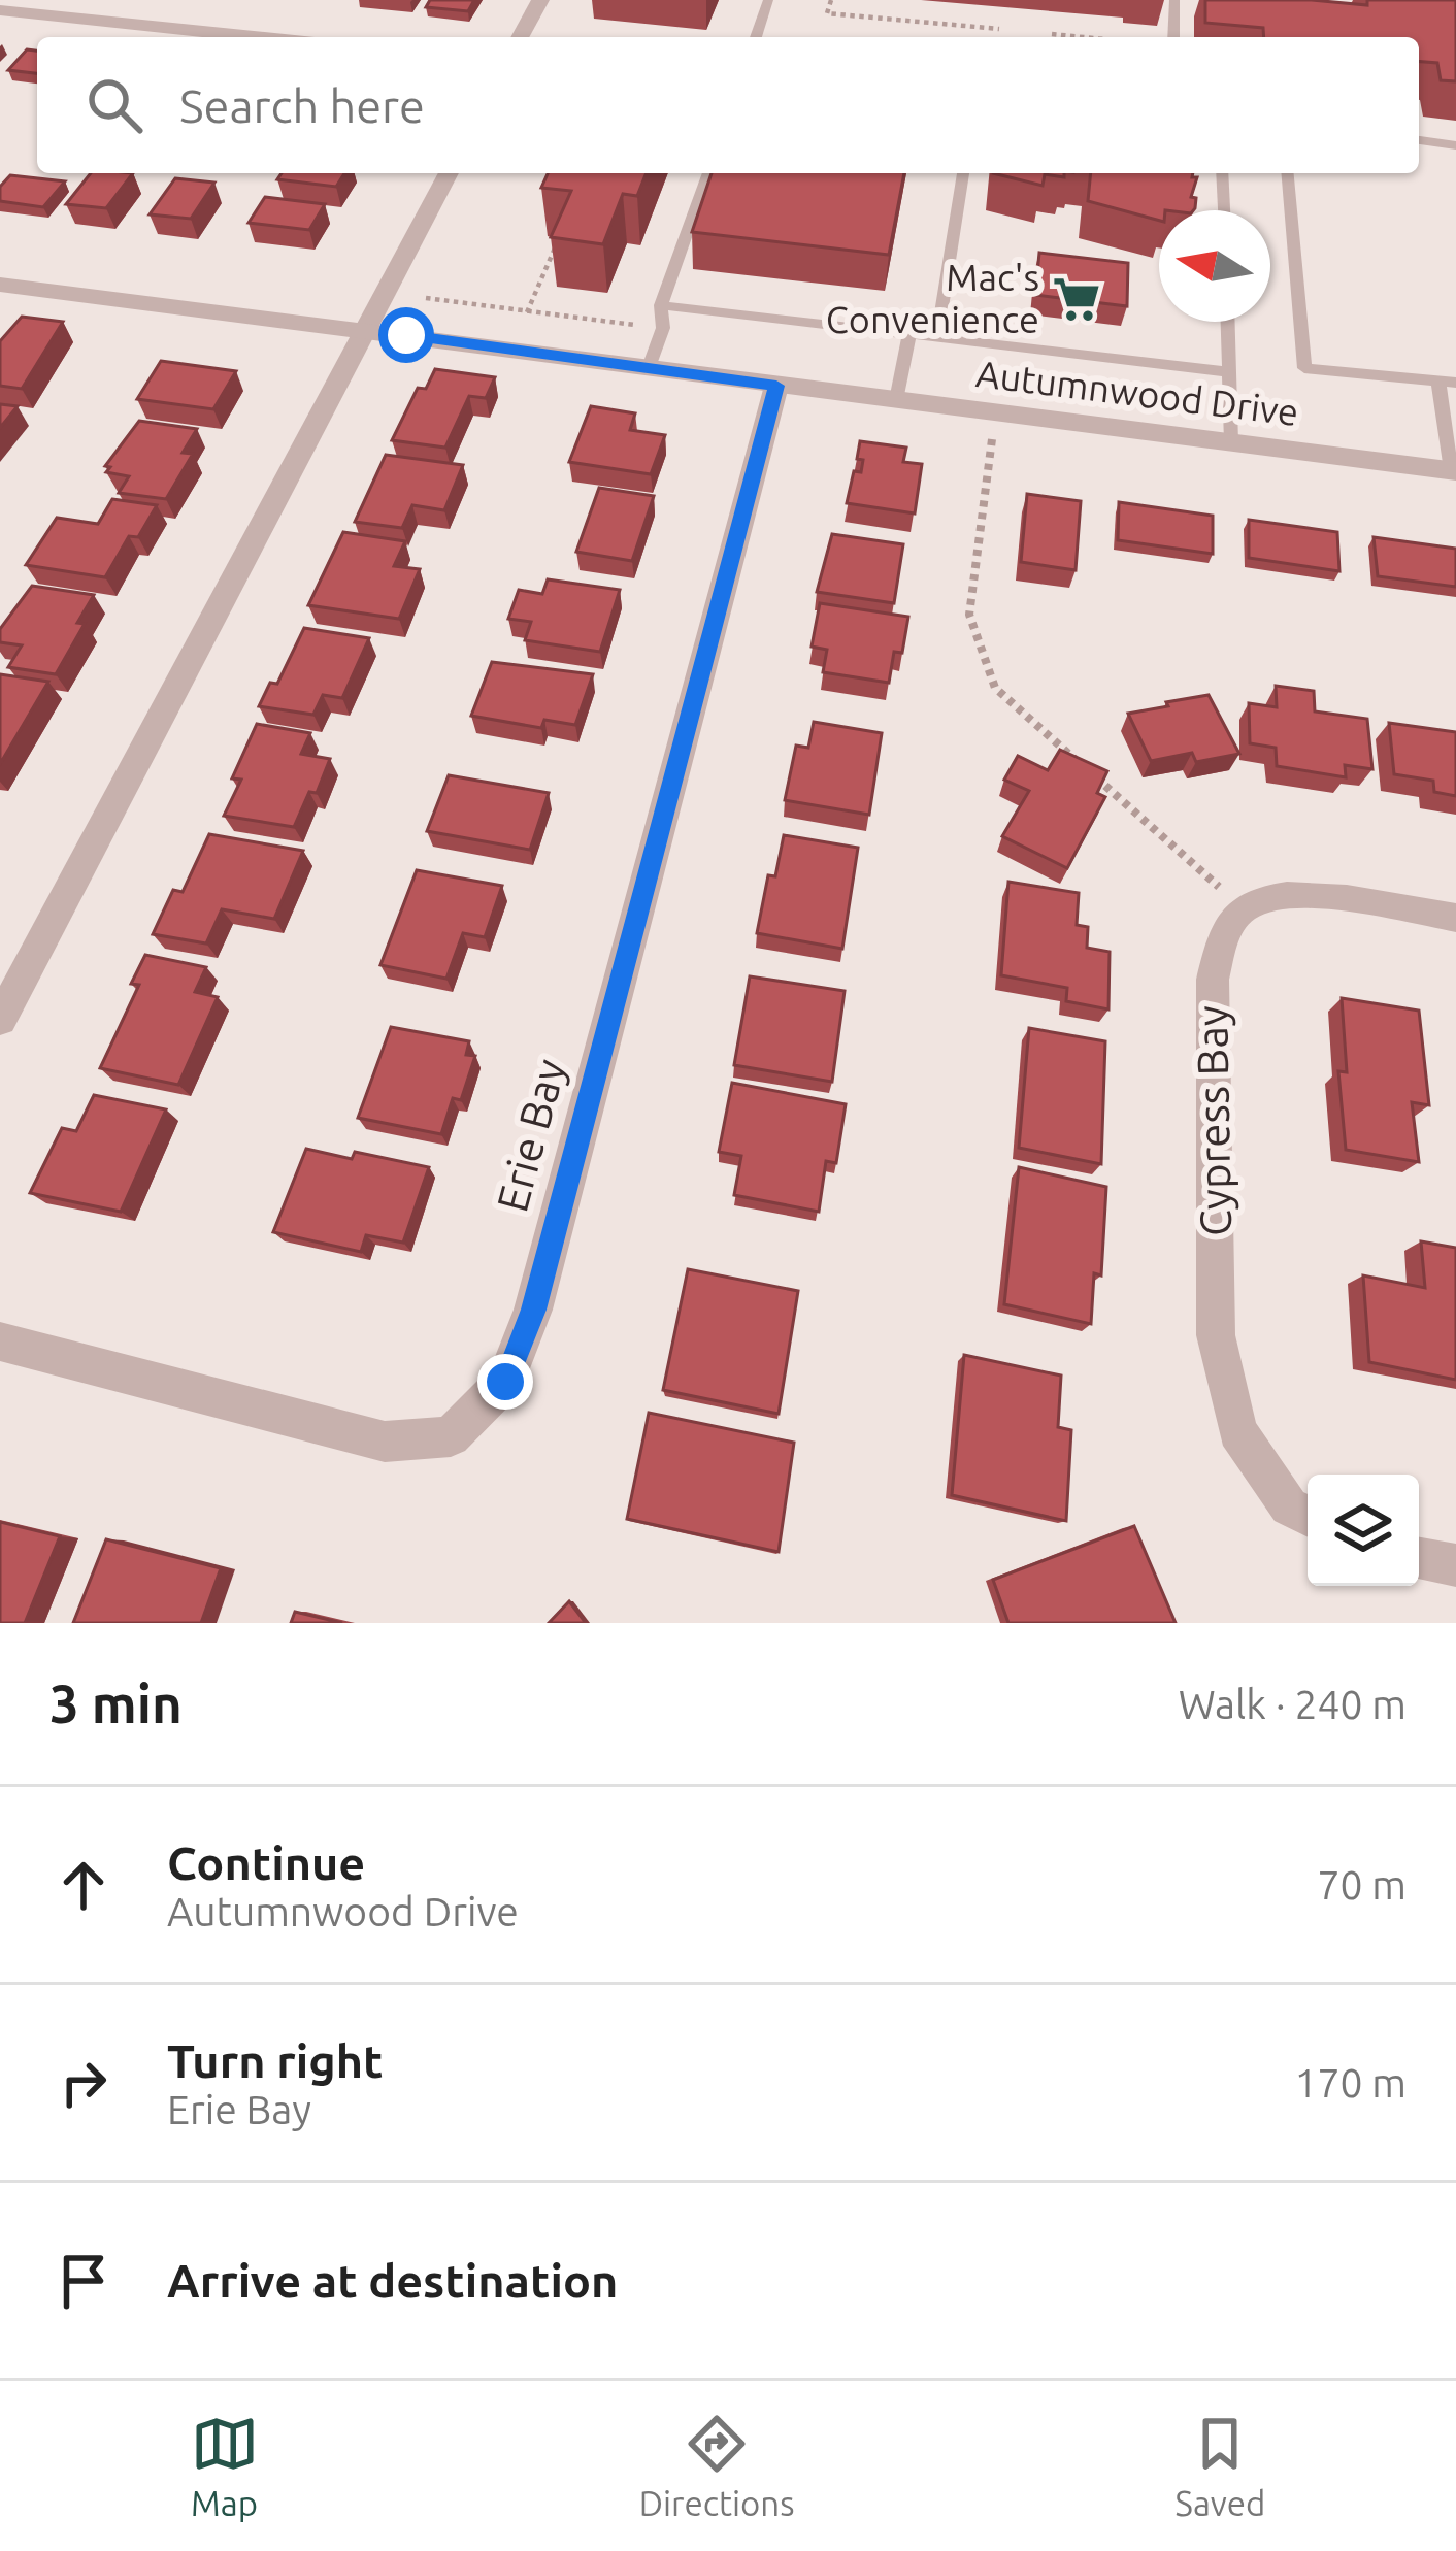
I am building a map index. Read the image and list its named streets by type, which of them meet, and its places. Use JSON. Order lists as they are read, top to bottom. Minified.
{"streets":{"street":["Autumnwood Drive","Cypress Bay","Erie Bay"]},"crossings":[["Autumnwood Drive","Erie Bay"]],"places":{"supermarket":["Mac's Convenience"]},"north":"left","page":{"search":"Search here","heading":["3 min","Walk · 240 m"],"list":[["Continue","Autumnwood Drive","70 m"],["Turn right","Erie Bay","170 m"],"Arrive at destination"],"nav":["Map","Directions","Saved"]}}
